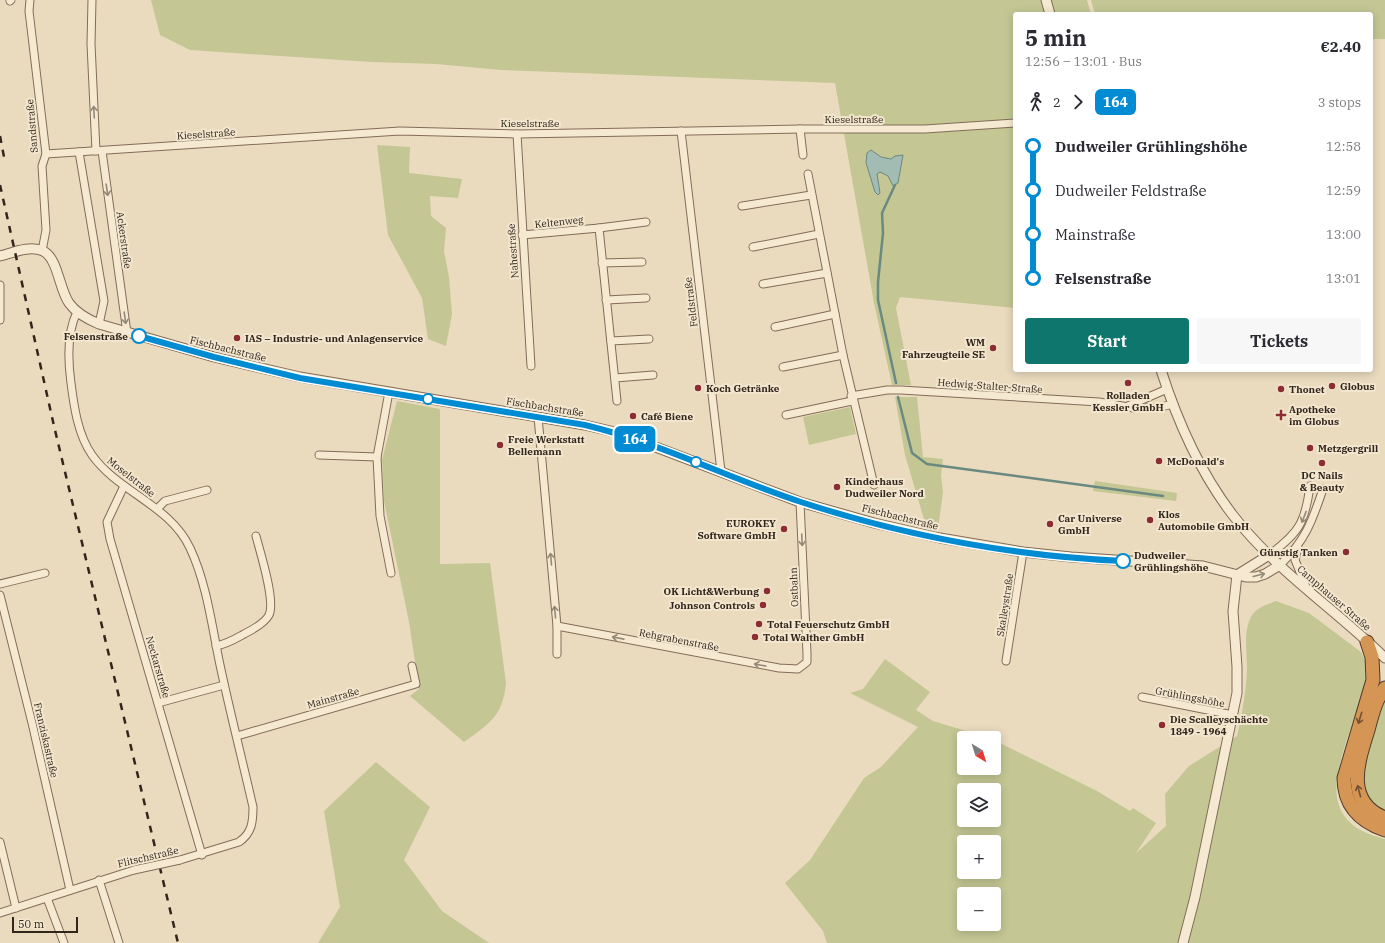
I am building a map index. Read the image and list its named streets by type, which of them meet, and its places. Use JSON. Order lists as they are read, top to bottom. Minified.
{"streets":{"street":["Kieselstraße","Sandstraße","Keltenweg","Ackerstraße","Nahestraße","Feldstraße","Fischbachstraße","Hedwig-Stalter-Straße","Moselstraße","Ostbahn","Camphauser Straße","Skalleystraße","Rehgrabenstraße","Neckarstraße","Grühlingshöhe","Mainstraße","Franziskastraße","Flitschstraße"]},"crossings":[["Kieselstraße","Sandstraße"],["Kieselstraße","Ackerstraße"],["Kieselstraße","Nahestraße"],["Kieselstraße","Feldstraße"],["Sandstraße","Fischbachstraße"],["Keltenweg","Nahestraße"],["Ackerstraße","Fischbachstraße"],["Feldstraße","Fischbachstraße"],["Fischbachstraße","Moselstraße"],["Fischbachstraße","Ostbahn"],["Fischbachstraße","Camphauser Straße"],["Fischbachstraße","Skalleystraße"],["Hedwig-Stalter-Straße","Camphauser Straße"],["Moselstraße","Neckarstraße"],["Moselstraße","Mainstraße"],["Moselstraße","Flitschstraße"],["Ostbahn","Rehgrabenstraße"],["Neckarstraße","Flitschstraße"],["Franziskastraße","Flitschstraße"]],"one_way":["Ostbahn","Rehgrabenstraße"],"places":{"other":["Felsenstraße","IAS – Industrie- und Anlagenservice","WM Fahrzeugteile SE","Rolladen Kessler GmbH","Globus","Koch Getränke","Thonet","Café Biene","Freie Werkstatt Bellemann","Metzgergrill","McDonald's","DC Nails & Beauty","Kinderhaus Dudweiler Nord","Klos Automobile GmbH","Car Universe GmbH","EUROKEY Software GmbH","Günstig Tanken","Dudweiler Grühlingshöhe","OK Licht&Werbung","Johnson Controls","Total Feuerschutz GmbH","Total Walther GmbH","Die Scalleyschächte 1849 - 1964"],"health":["Apotheke im Globus"]},"lines":["bus line 164"],"scale_bar":"50 m","north":"bottom right","page":{"on_map":"164","heading":["5 min","12:56 – 13:01 · Bus","€2.40"],"legs":["2","164","3 stops"],"list":[{"name":"Dudweiler Grühlingshöhe","value":"12:58"},{"name":"Dudweiler Feldstraße","value":"12:59"},{"name":"Mainstraße","value":"13:00"},{"name":"Felsenstraße","value":"13:01"}],"buttons":["Start","Tickets"],"map_buttons":["+","−"],"scale":"50 m"}}
